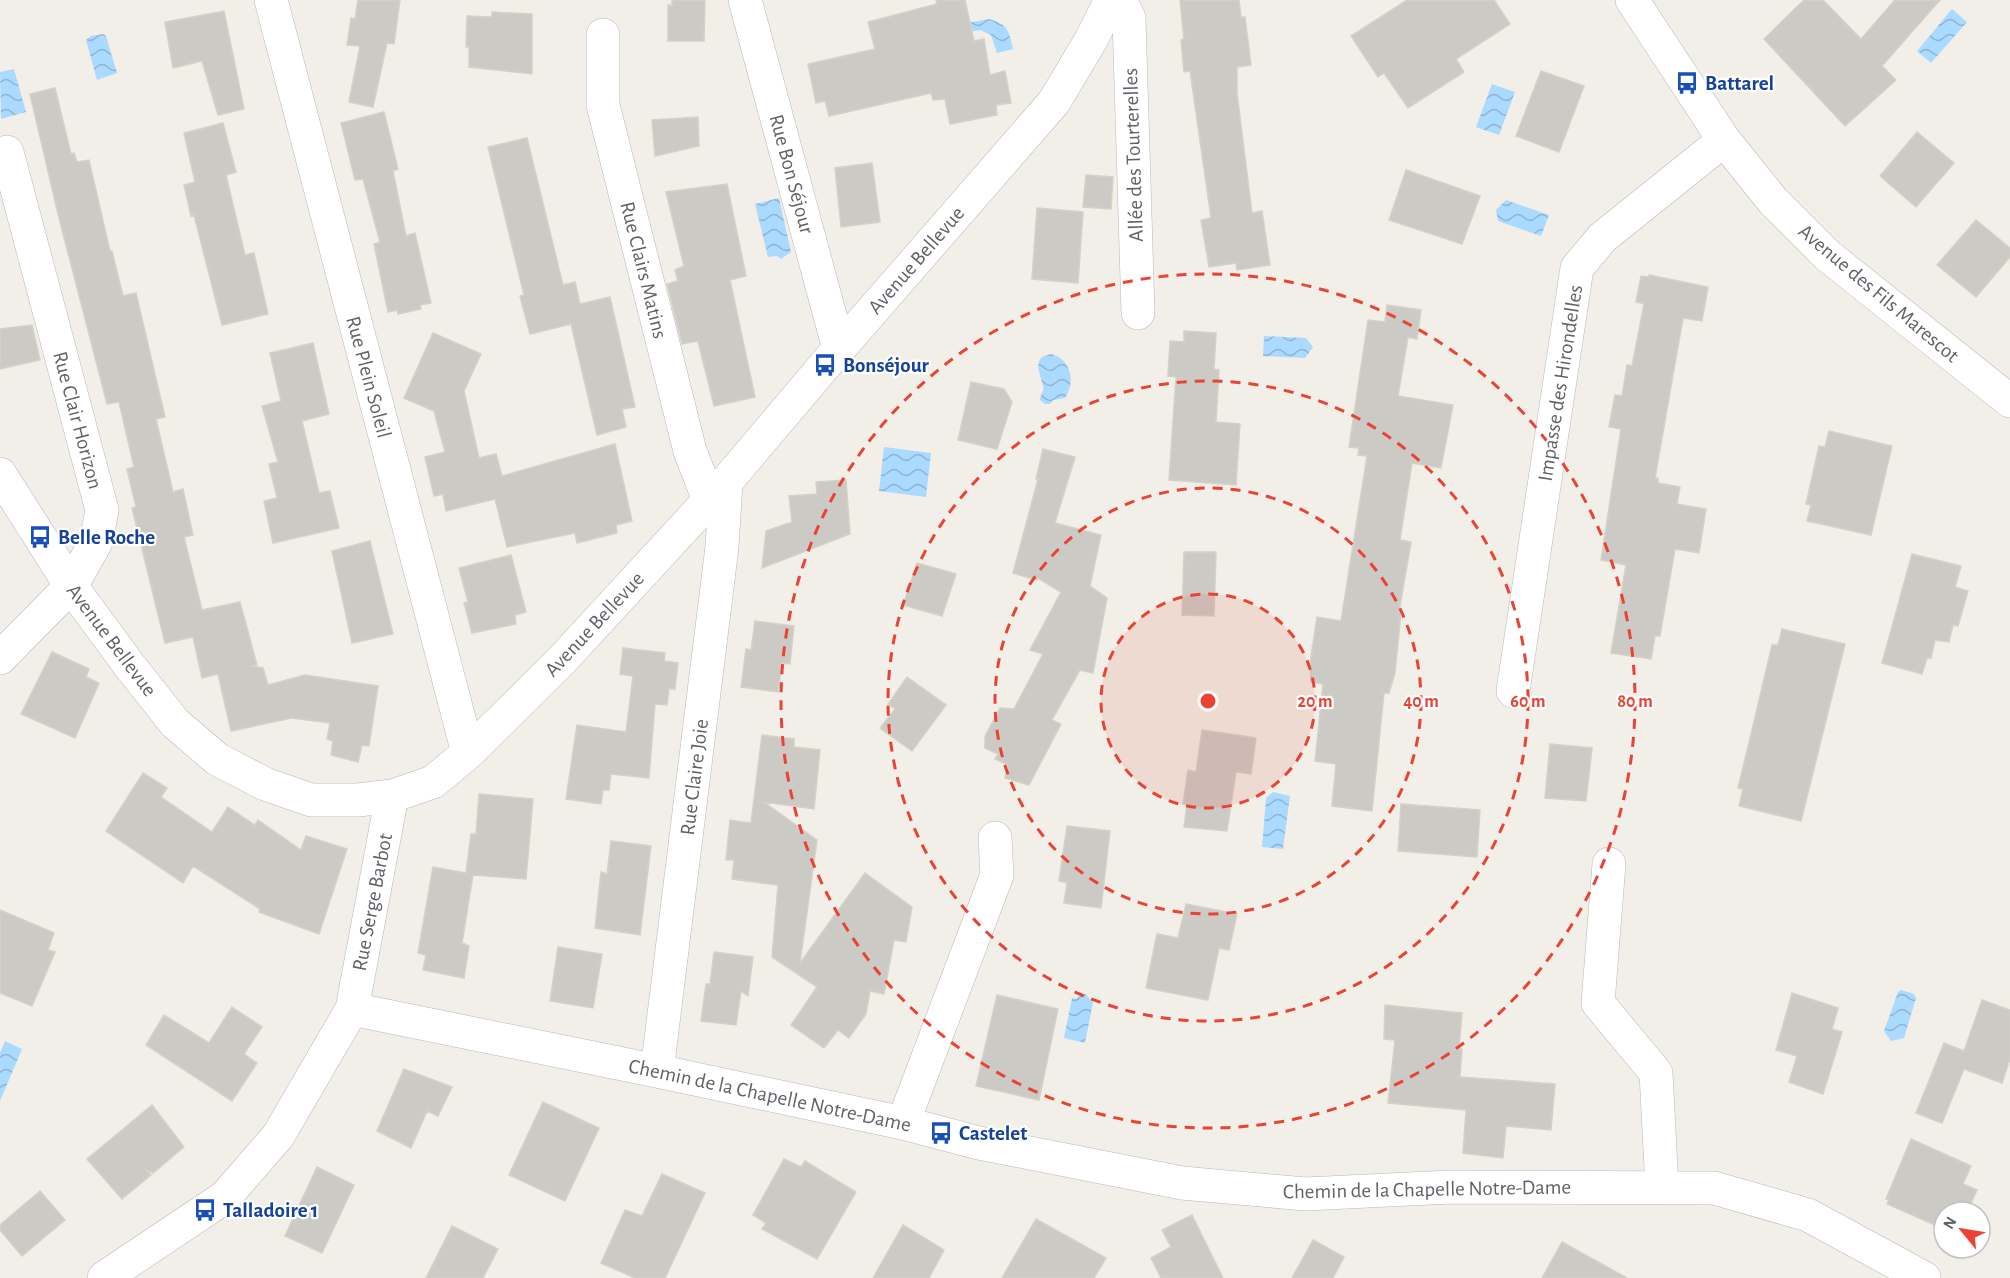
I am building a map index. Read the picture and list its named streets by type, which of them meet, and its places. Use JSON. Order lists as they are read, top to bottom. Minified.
{"streets":{"street":["Allée des Tourterelles","Rue Bon Séjour","Avenue Bellevue","Rue Clairs Matins","Avenue des Fils Marescot","Rue Plein Soleil","Impasse des Hirondelles","Rue Clair Horizon","Rue Claire Joie","Rue Serge Barbot","Chemin de la Chapelle Notre-Dame"]},"crossings":[["Rue Bon Séjour","Avenue Bellevue"],["Avenue Bellevue","Rue Clairs Matins"],["Avenue Bellevue","Rue Plein Soleil"],["Avenue Bellevue","Rue Clair Horizon"],["Avenue Bellevue","Rue Claire Joie"],["Avenue Bellevue","Rue Serge Barbot"],["Rue Clairs Matins","Rue Claire Joie"],["Avenue des Fils Marescot","Impasse des Hirondelles"],["Rue Claire Joie","Chemin de la Chapelle Notre-Dame"],["Rue Serge Barbot","Chemin de la Chapelle Notre-Dame"]],"places":{"bus stop":["Battarel","Bonséjour","Belle Roche","Castelet","Talladoire 1"]},"north":"top left","rings":["20 m","40 m","60 m","80 m"]}
